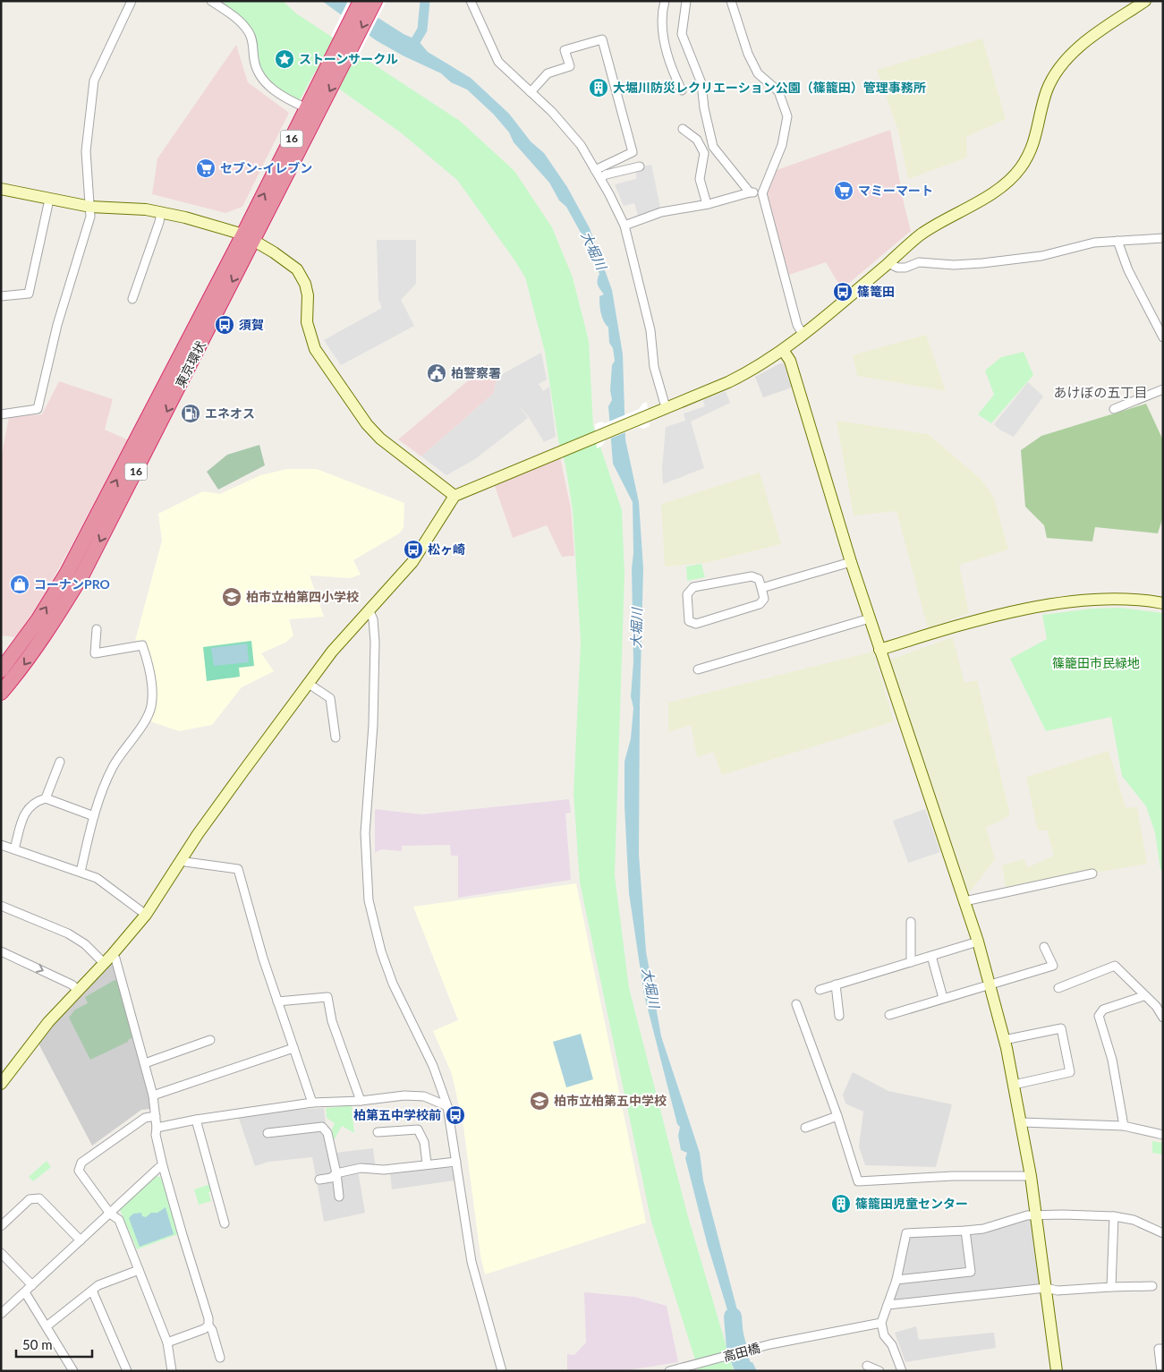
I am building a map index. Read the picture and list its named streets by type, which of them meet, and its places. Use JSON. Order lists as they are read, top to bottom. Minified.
{"streets":{"highway":["16","東京環状"],"street":["高田橋"]},"districts":["あけぼの五丁目"],"water":["大堀川"],"parks":["篠籠田市民緑地"],"places":{"place":["ストーンサークル"],"building":["大堀川防災レクリエーション公園（篠籠田）管理事務所","篠籠田児童センター"],"supermarket":["セブン-イレブン","マミーマート"],"bus stop":["篠篭田","須賀","松ヶ崎","柏第五中学校前"],"public building":["柏警察署"],"fuel station":["エネオス"],"shop":["コーナンPRO"],"school or university":["柏市立柏第四小学校","柏市立柏第五中学校"]},"scale_bar":"50 m"}
